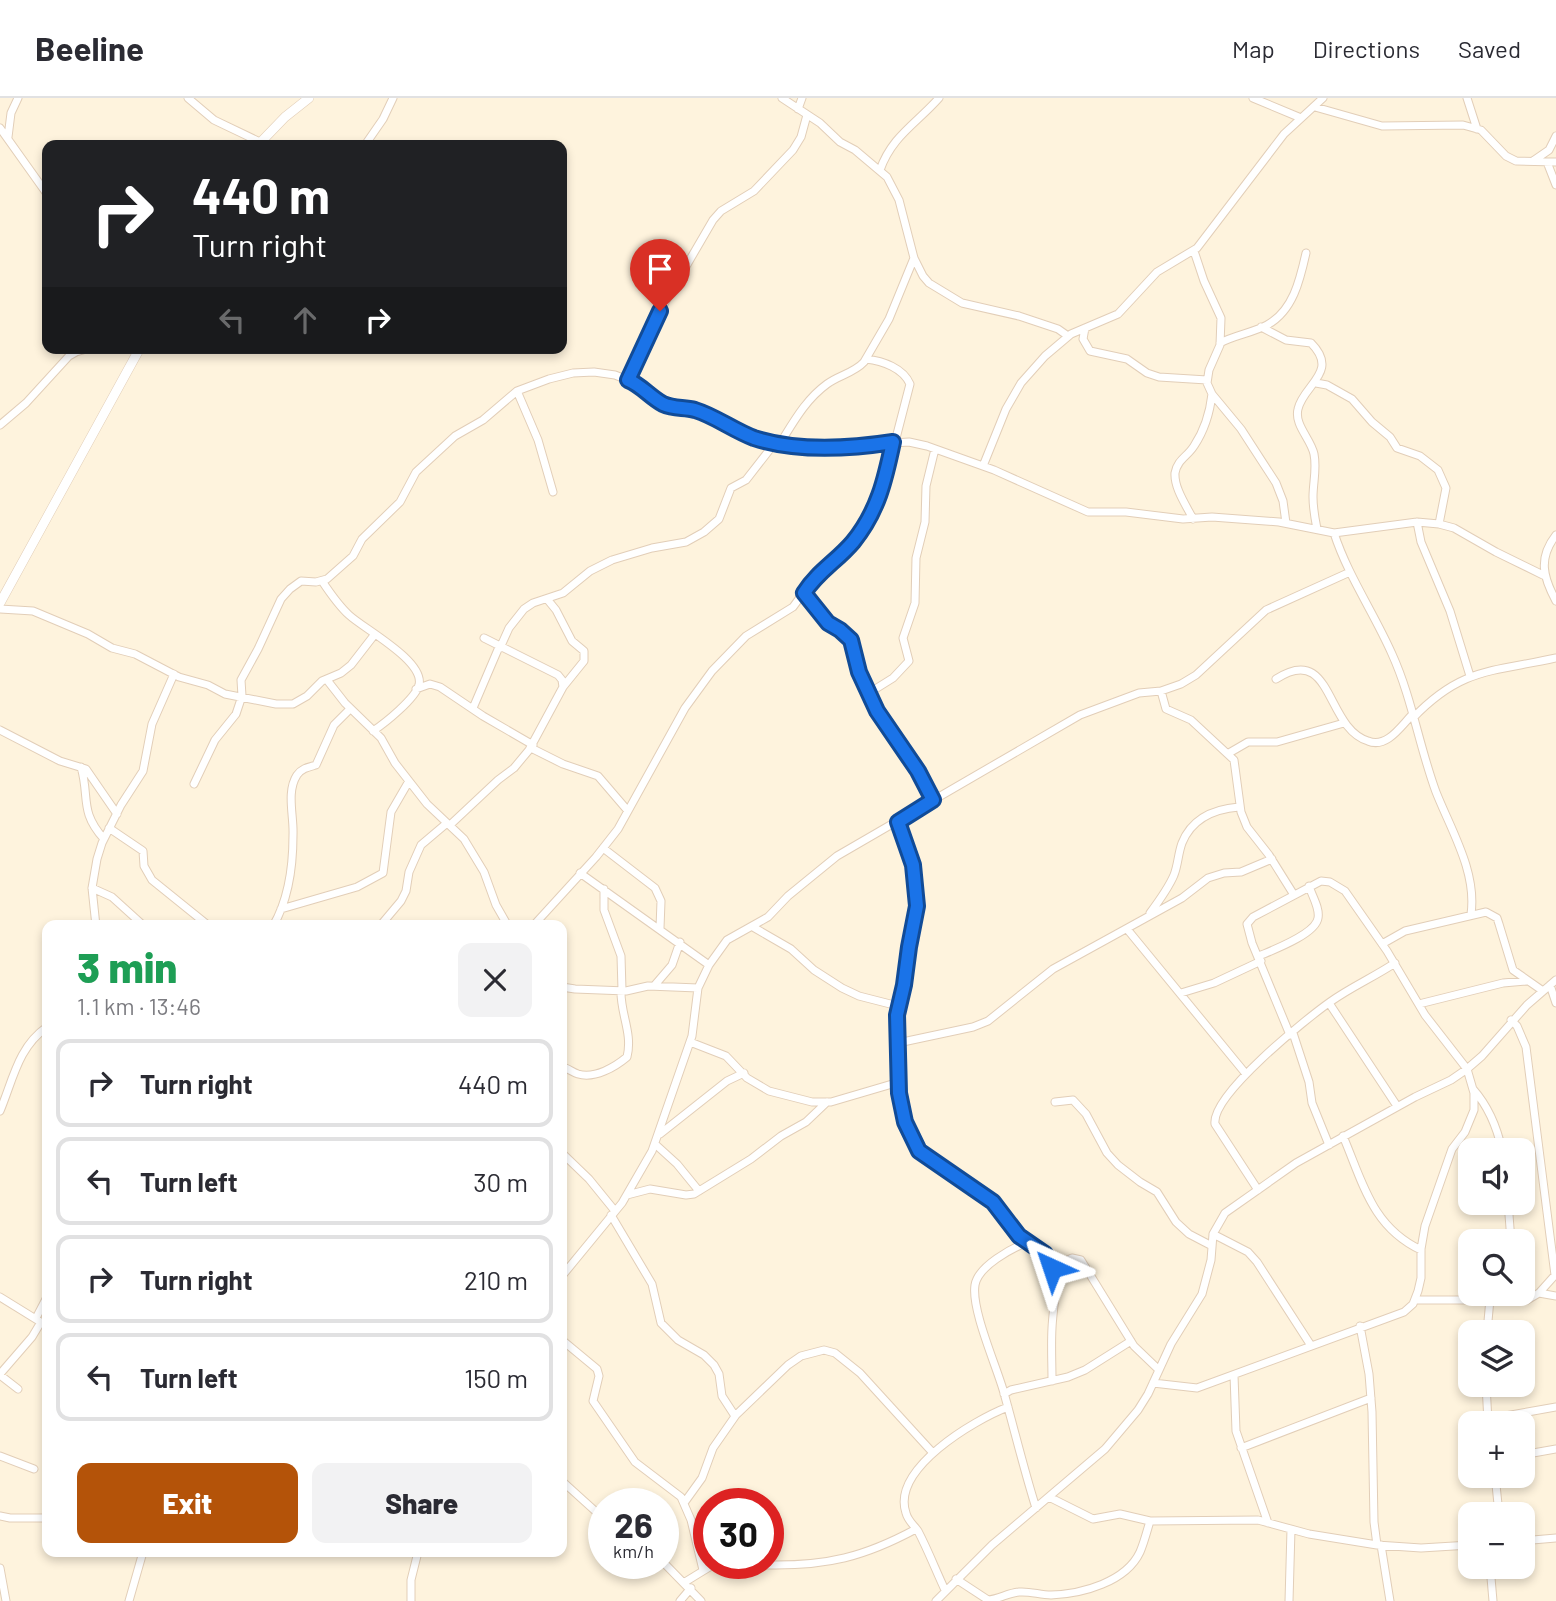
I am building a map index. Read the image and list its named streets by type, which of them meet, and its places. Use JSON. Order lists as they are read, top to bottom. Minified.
{"page":{"header":"Beeline","nav":["Map","Directions","Saved"],"turn":["440 m","Turn right"],"heading":["3 min","1.1 km · 13:46"],"list":[{"name":"Turn right","value":"440 m"},{"name":"Turn left","value":"30 m"},{"name":"Turn right","value":"210 m"},{"name":"Turn left","value":"150 m"}],"map_buttons":["+","−"],"buttons":["Exit","Share"],"speed":"26 km/h","limit":"30"}}
